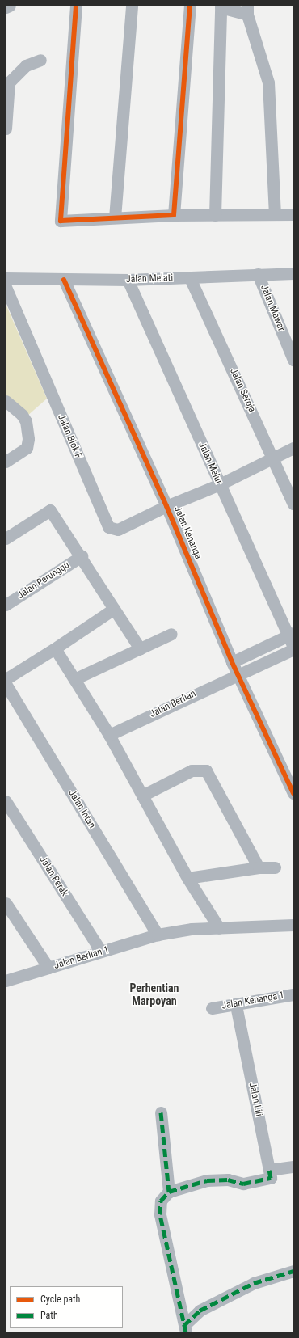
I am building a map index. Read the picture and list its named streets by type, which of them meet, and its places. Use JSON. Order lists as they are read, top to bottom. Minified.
{"streets":{"street":["Jalan Melati","Jalan Mawar","Jalan Seroja","Jalan Blok F","Jalan Melur","Jalan Kenanga","Jalan Perunggu","Jalan Berlian","Jalan Intan","Jalan Perak","Jalan Berlian 1","Jalan Kenanga 1","Jalan Lili"]},"crossings":[["Jalan Melati","Jalan Mawar"],["Jalan Melati","Jalan Seroja"],["Jalan Melati","Jalan Melur"],["Jalan Melati","Jalan Kenanga"],["Jalan Blok F","Jalan Kenanga"],["Jalan Melur","Jalan Berlian"],["Jalan Kenanga","Jalan Berlian"],["Jalan Intan","Jalan Berlian 1"],["Jalan Perak","Jalan Berlian 1"],["Jalan Kenanga 1","Jalan Lili"]],"districts":["Perhentian Marpoyan"],"legend":["Cycle path","Path"]}
